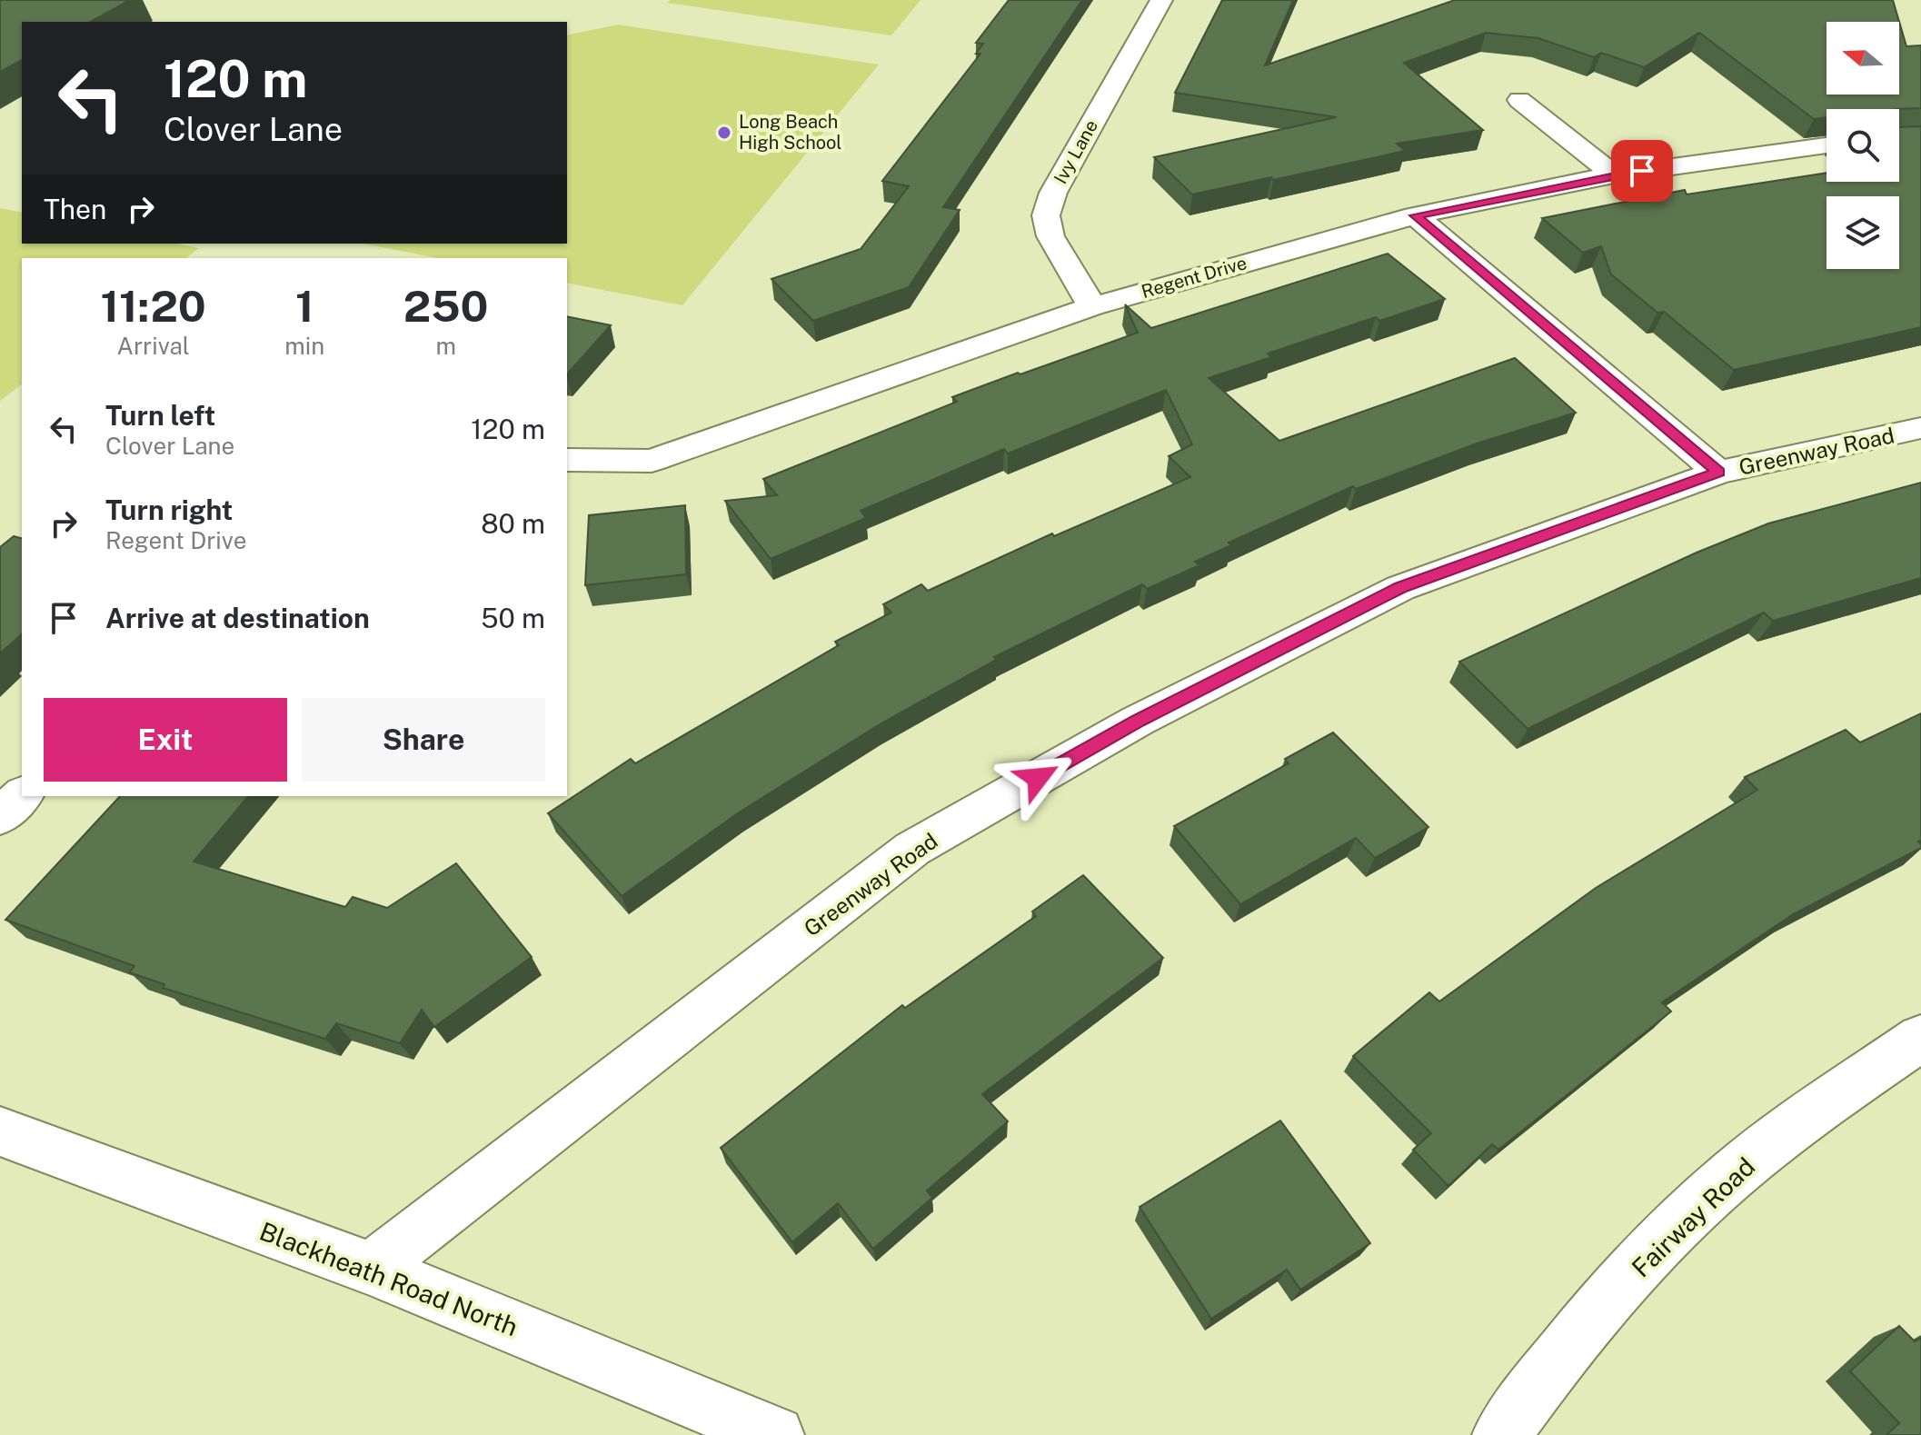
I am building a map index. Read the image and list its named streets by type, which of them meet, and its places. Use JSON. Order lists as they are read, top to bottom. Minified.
{"streets":{"street":["Ivy Lane","Regent Drive","Greenway Road","Fairway Road","Blackheath Road North"]},"crossings":[["Ivy Lane","Regent Drive"],["Greenway Road","Blackheath Road North"]],"places":["Long Beach High School"],"north":"left","page":{"turn":["120 m","Clover Lane"],"then":"Then","eta":["11:20","Arrival","1","min","250","m"],"list":[{"name":"Turn left","note":"Clover Lane","value":"120 m"},{"name":"Turn right","note":"Regent Drive","value":"80 m"},{"name":"Arrive at destination","value":"50 m"}],"buttons":["Exit","Share"]}}
